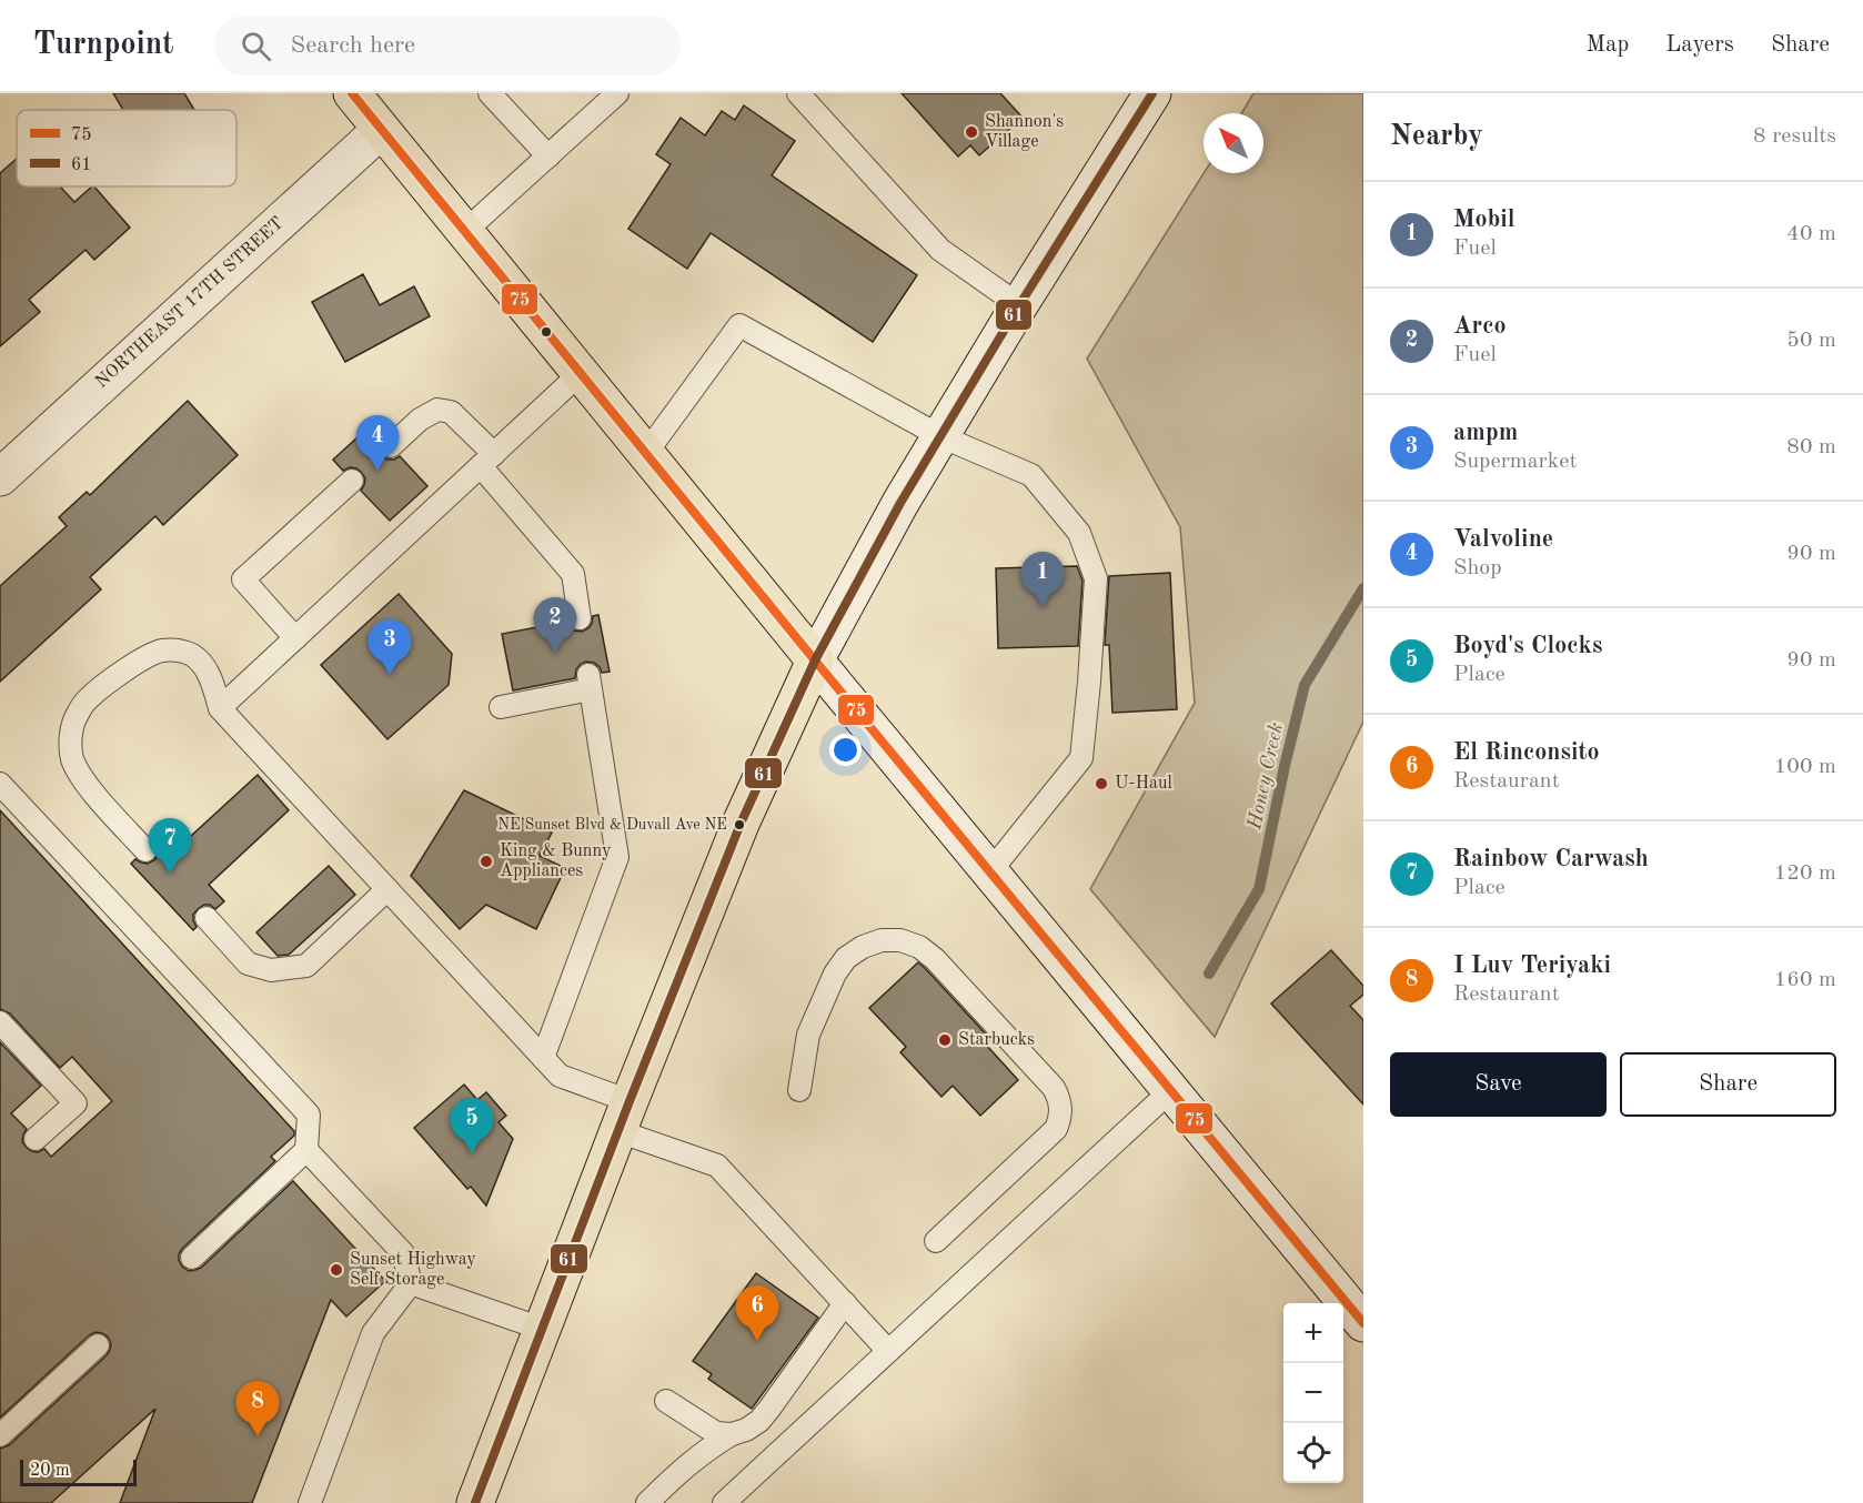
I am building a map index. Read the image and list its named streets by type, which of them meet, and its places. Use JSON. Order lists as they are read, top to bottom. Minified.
{"streets":{"main road":["NORTHEAST 17TH STREET"]},"water":["Honey Creek"],"places":["Shannon's Village","U-Haul","NE Sunset Blvd & Duvall Ave NE","King & Bunny Appliances","Starbucks","Sunset Highway Self Storage"],"lines":["transit line 75","transit line 61"],"legend":["75","61"],"scale_bar":"20 m","north":"top left","page":{"header":"Turnpoint","search":"Search here","nav":["Map","Layers","Share"],"heading":["Nearby","8 results"],"list":[{"mark":"1","name":"Mobil","note":"Fuel","value":"40 m"},{"mark":"2","name":"Arco","note":"Fuel","value":"50 m"},{"mark":"3","name":"ampm","note":"Supermarket","value":"80 m"},{"mark":"4","name":"Valvoline","note":"Shop","value":"90 m"},{"mark":"5","name":"Boyd's Clocks","note":"Place","value":"90 m"},{"mark":"6","name":"El Rinconsito","note":"Restaurant","value":"100 m"},{"mark":"7","name":"Rainbow Carwash","note":"Place","value":"120 m"},{"mark":"8","name":"I Luv Teriyaki","note":"Restaurant","value":"160 m"}],"pins":["4","1","2","3","7","5","6","8"],"buttons":["Save","Share"],"map_buttons":["+","−"],"scale":"20 m"}}
